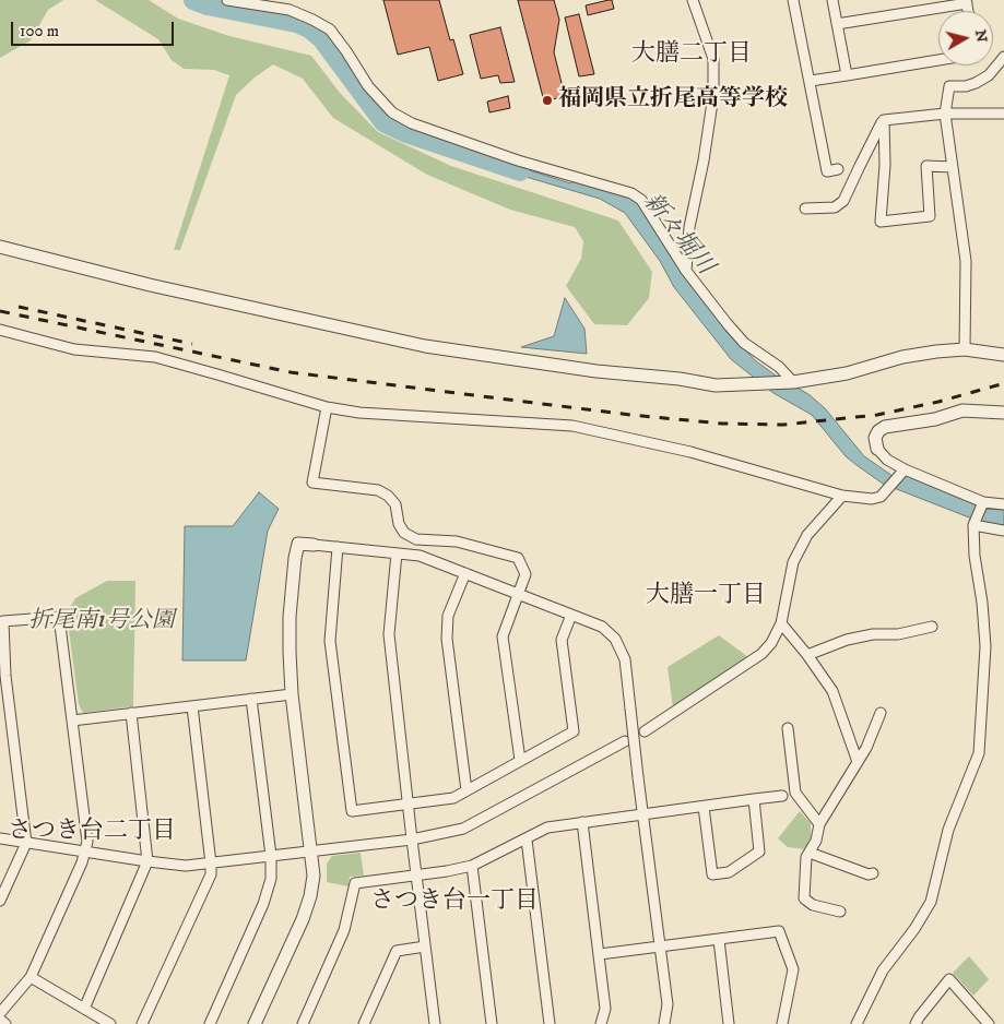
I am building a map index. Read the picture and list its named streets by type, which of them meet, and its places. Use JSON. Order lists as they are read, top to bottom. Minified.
{"districts":["大膳二丁目","大膳一丁目","さつき台二丁目","さつき台一丁目"],"water":["新々堀川"],"parks":["折尾南1号公園"],"places":["福岡県立折尾高等学校"],"scale_bar":"100 m","north":"right"}
